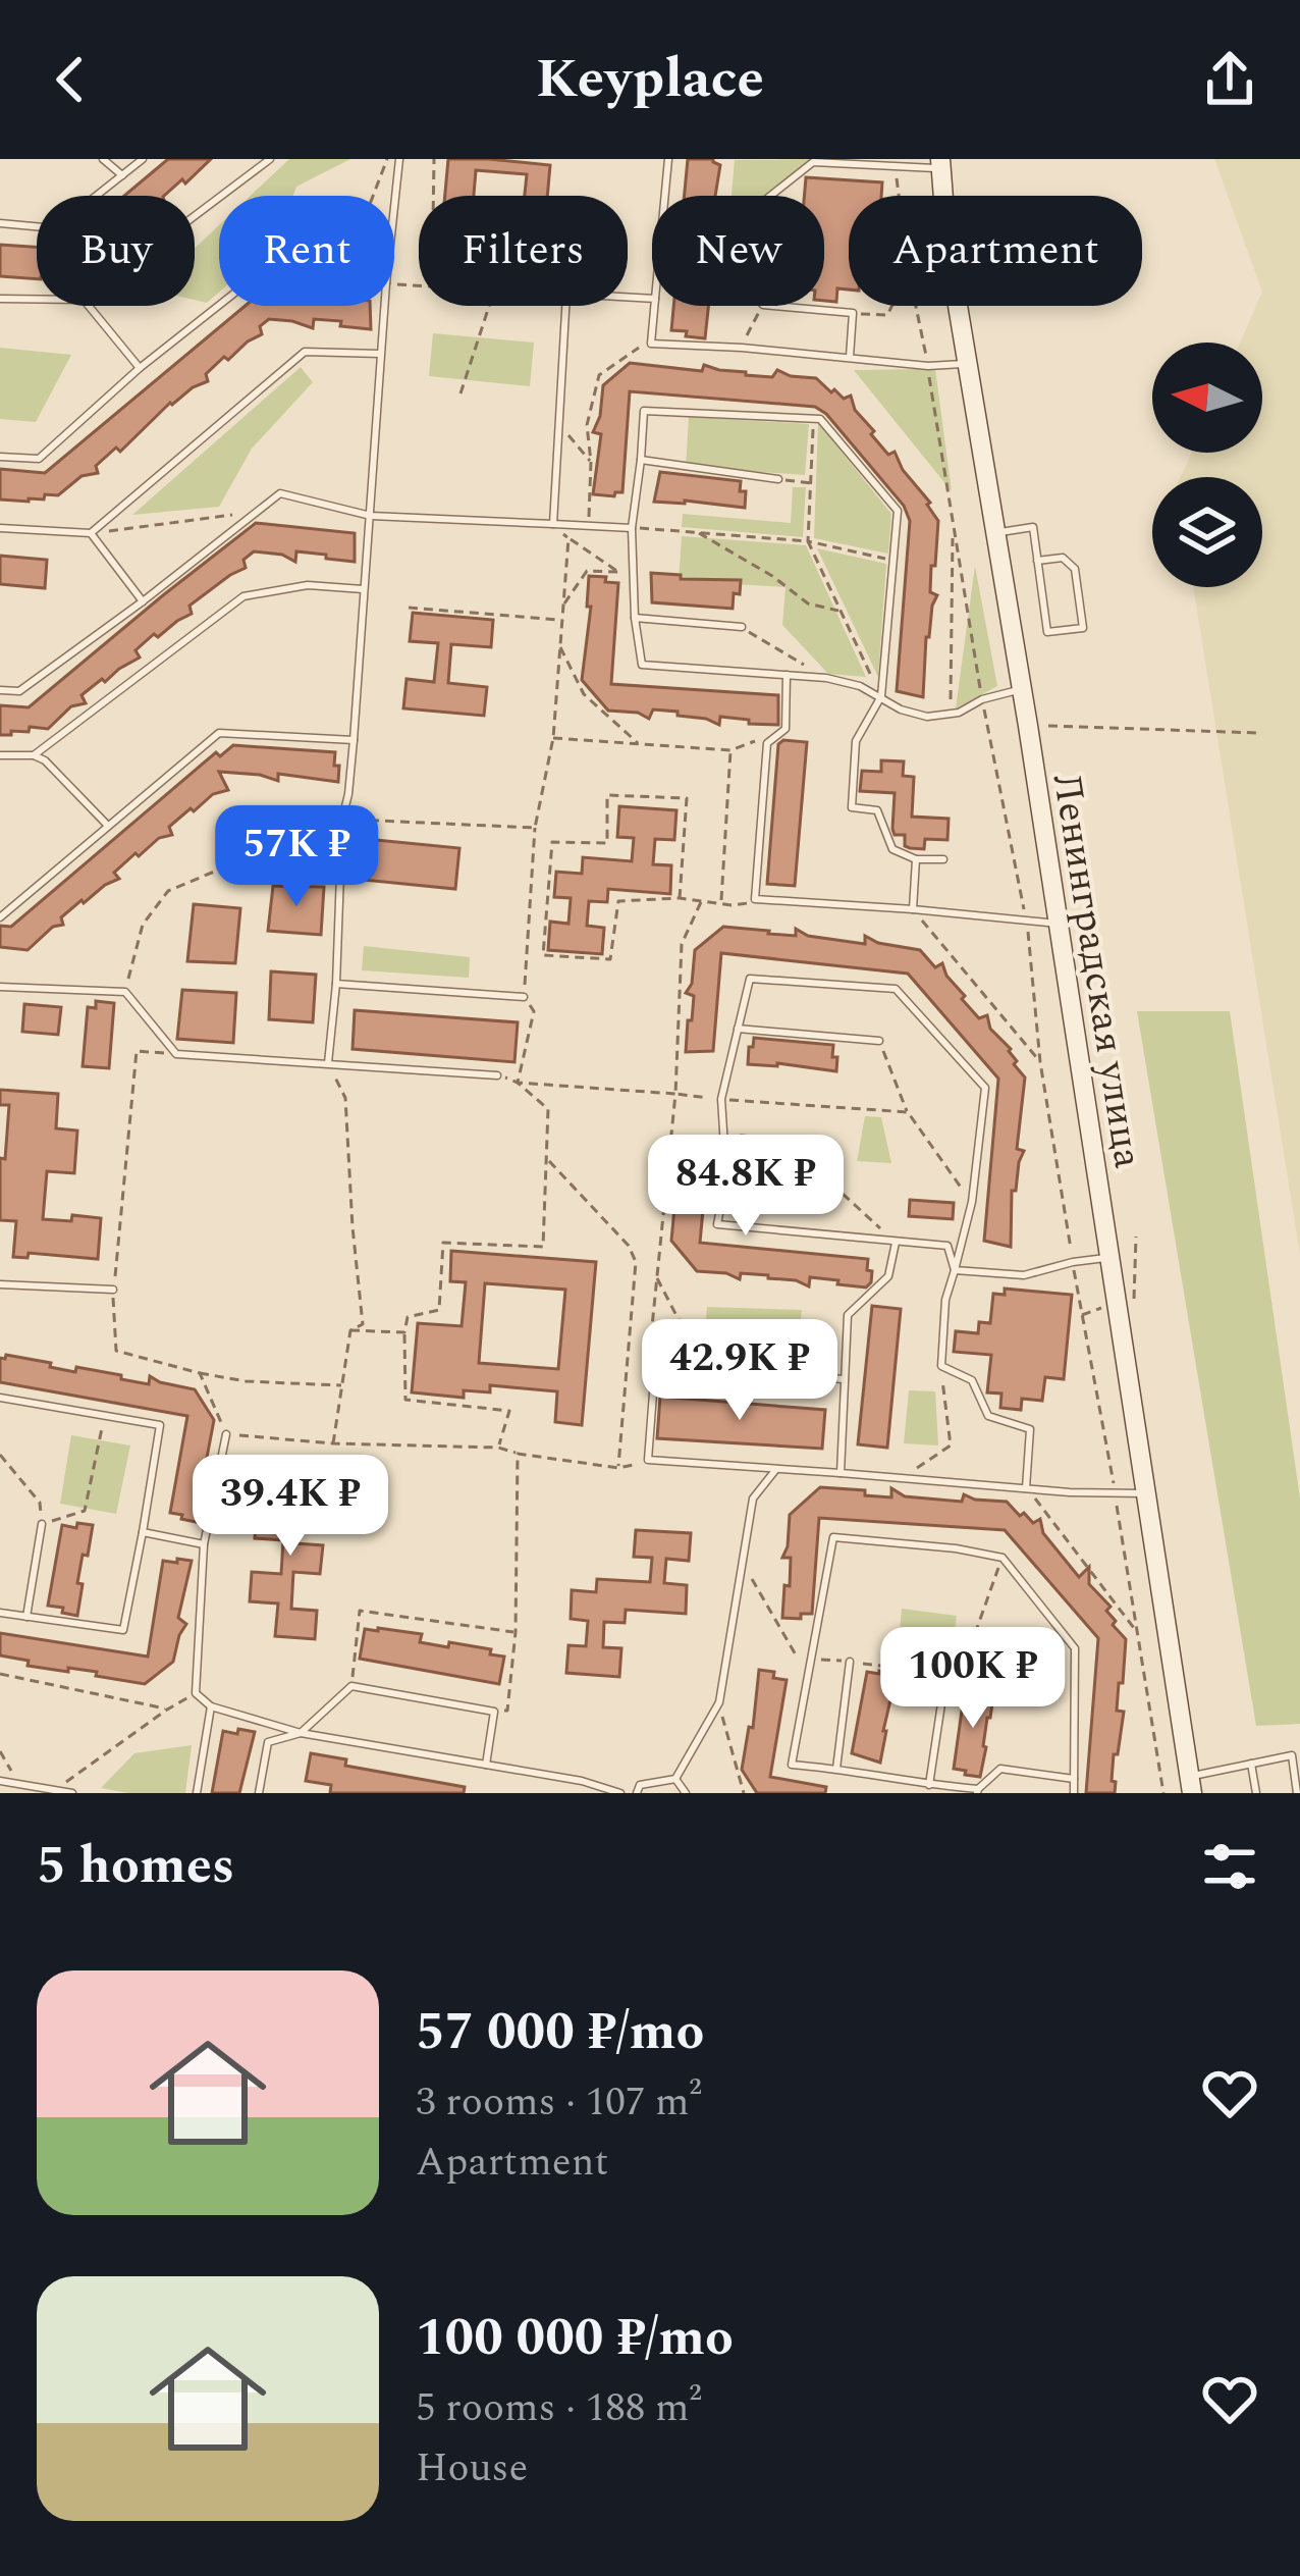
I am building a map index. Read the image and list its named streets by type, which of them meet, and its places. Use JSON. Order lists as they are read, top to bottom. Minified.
{"streets":{"street":["Ленинградская улица"]},"north":"left","page":{"header":"Keyplace","chip":["Buy","Rent","Filters","New","Apartment"],"price":["57K ₽","84.8K ₽","42.9K ₽","39.4K ₽","100K ₽"],"heading":"5 homes","list":[{"name":"57 000 ₽/mo","note":"3 rooms · 107 m² · Apartment"},{"name":"100 000 ₽/mo","note":"5 rooms · 188 m² · House"}]}}
